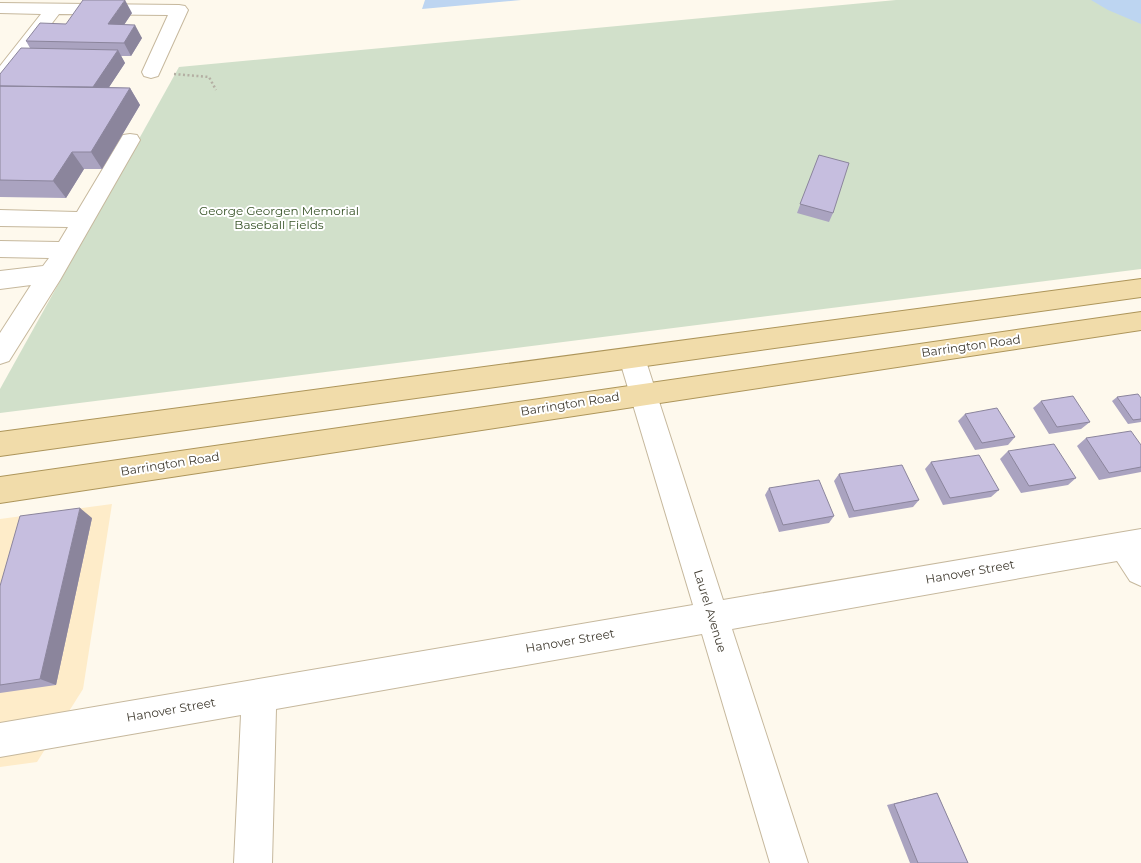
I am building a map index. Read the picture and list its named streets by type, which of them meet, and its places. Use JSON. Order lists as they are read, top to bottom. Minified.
{"streets":{"main road":["Barrington Road"],"street":["Hanover Street","Laurel Avenue"]},"crossings":[["Barrington Road","Laurel Avenue"],["Hanover Street","Laurel Avenue"]],"parks":["George Georgen Memorial Baseball Fields"]}
